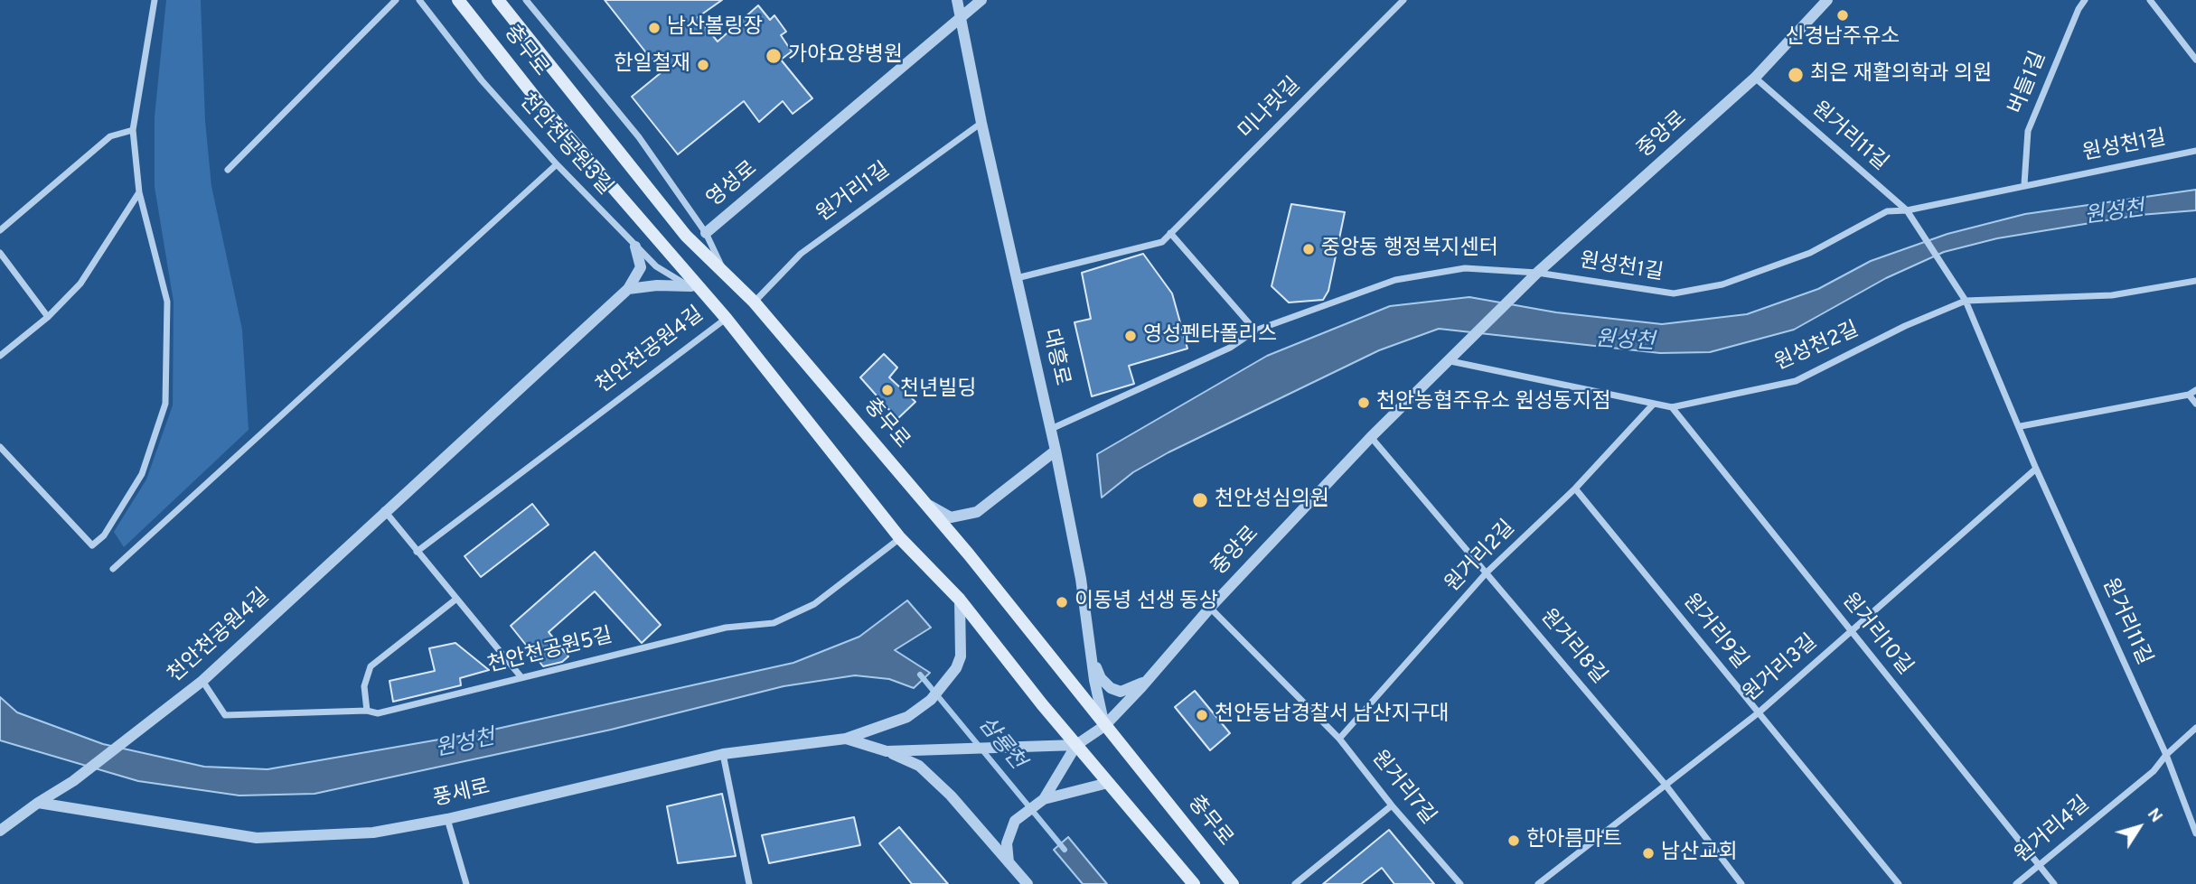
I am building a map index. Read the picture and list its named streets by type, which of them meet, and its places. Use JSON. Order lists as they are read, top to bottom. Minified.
{"streets":{"main road":["충무로"],"street":["버들1길","미나릿길","중앙로","원거리11길","천안천공원3길","원성천1길","영성로","원거리1길","원성천2길","천안천공원4길","대흥로","원거리2길","원거리9길","원거리10길","원거리8길","천안천공원5길","원거리3길","원거리7길","풍세로","원거리4길"]},"crossings":[["충무로","중앙로"],["충무로","천안천공원3길"],["충무로","원거리1길"],["충무로","천안천공원4길"],["충무로","대흥로"],["충무로","천안천공원5길"],["충무로","풍세로"],["버들1길","원성천1길"],["미나릿길","대흥로"],["중앙로","원거리11길"],["중앙로","원성천1길"],["중앙로","원성천2길"],["중앙로","대흥로"],["중앙로","원거리8길"],["중앙로","원거리7길"],["중앙로","풍세로"],["원거리11길","원성천1길"],["원거리11길","원성천2길"],["원거리11길","원거리3길"],["원거리11길","원거리4길"],["원성천1길","대흥로"],["영성로","대흥로"],["원거리1길","대흥로"],["원성천2길","원거리2길"],["원성천2길","원거리10길"],["천안천공원4길","천안천공원5길"],["천안천공원4길","풍세로"],["원거리2길","원거리9길"],["원거리2길","원거리8길"],["원거리2길","원거리7길"],["원거리9길","원거리3길"],["원거리10길","원거리3길"],["원거리10길","원거리4길"],["원거리8길","원거리3길"]],"water":["원성천","삼룡천"],"places":["신경남주유소","남산볼링장","가야요양병원","한일철재","최은 재활의학과 의원","중앙동 행정복지센터","영성펜타폴리스","천년빌딩","천안농협주유소 원성동지점","천안성심의원","이동녕 선생 동상","천안동남경찰서 남산지구대","한아름마트","남산교회"],"north":"top right"}
